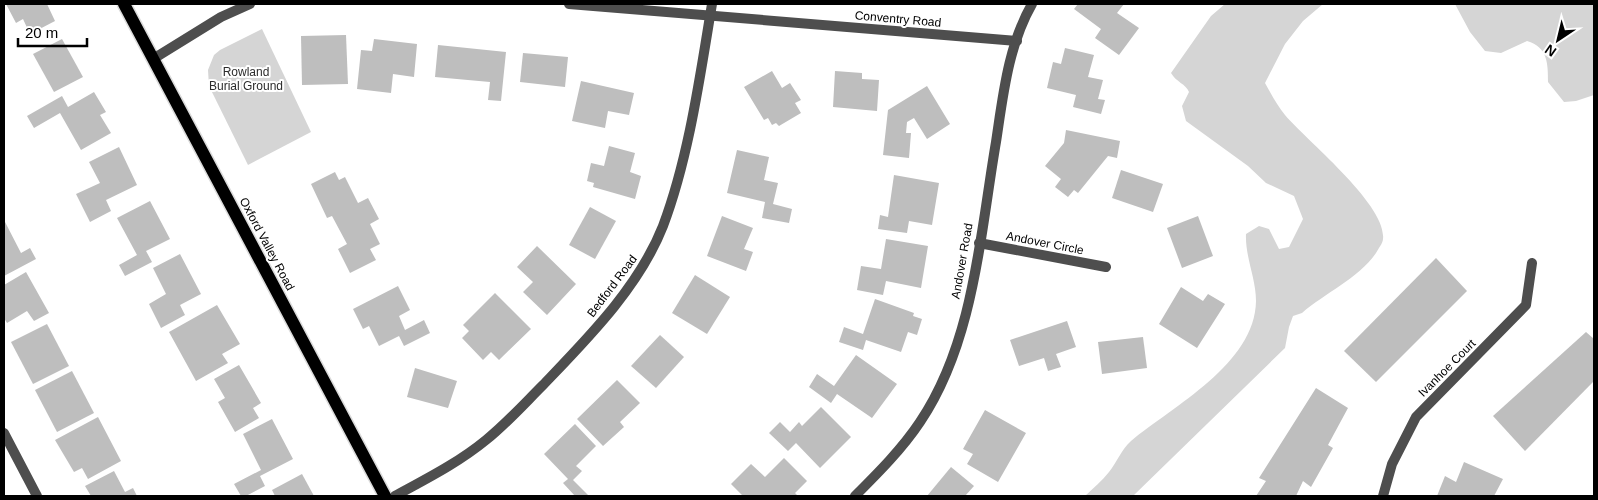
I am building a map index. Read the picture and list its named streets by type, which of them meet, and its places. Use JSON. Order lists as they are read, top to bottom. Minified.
{"streets":{"main road":["Oxford Valley Road"],"street":["Conventry Road","Andover Circle","Andover Road","Bedford Road","Ivanhoe Court"]},"crossings":[["Conventry Road","Andover Road"],["Conventry Road","Bedford Road"],["Andover Circle","Andover Road"]],"parks":["Rowland Burial Ground"],"scale_bar":"20 m","north":"bottom left"}
